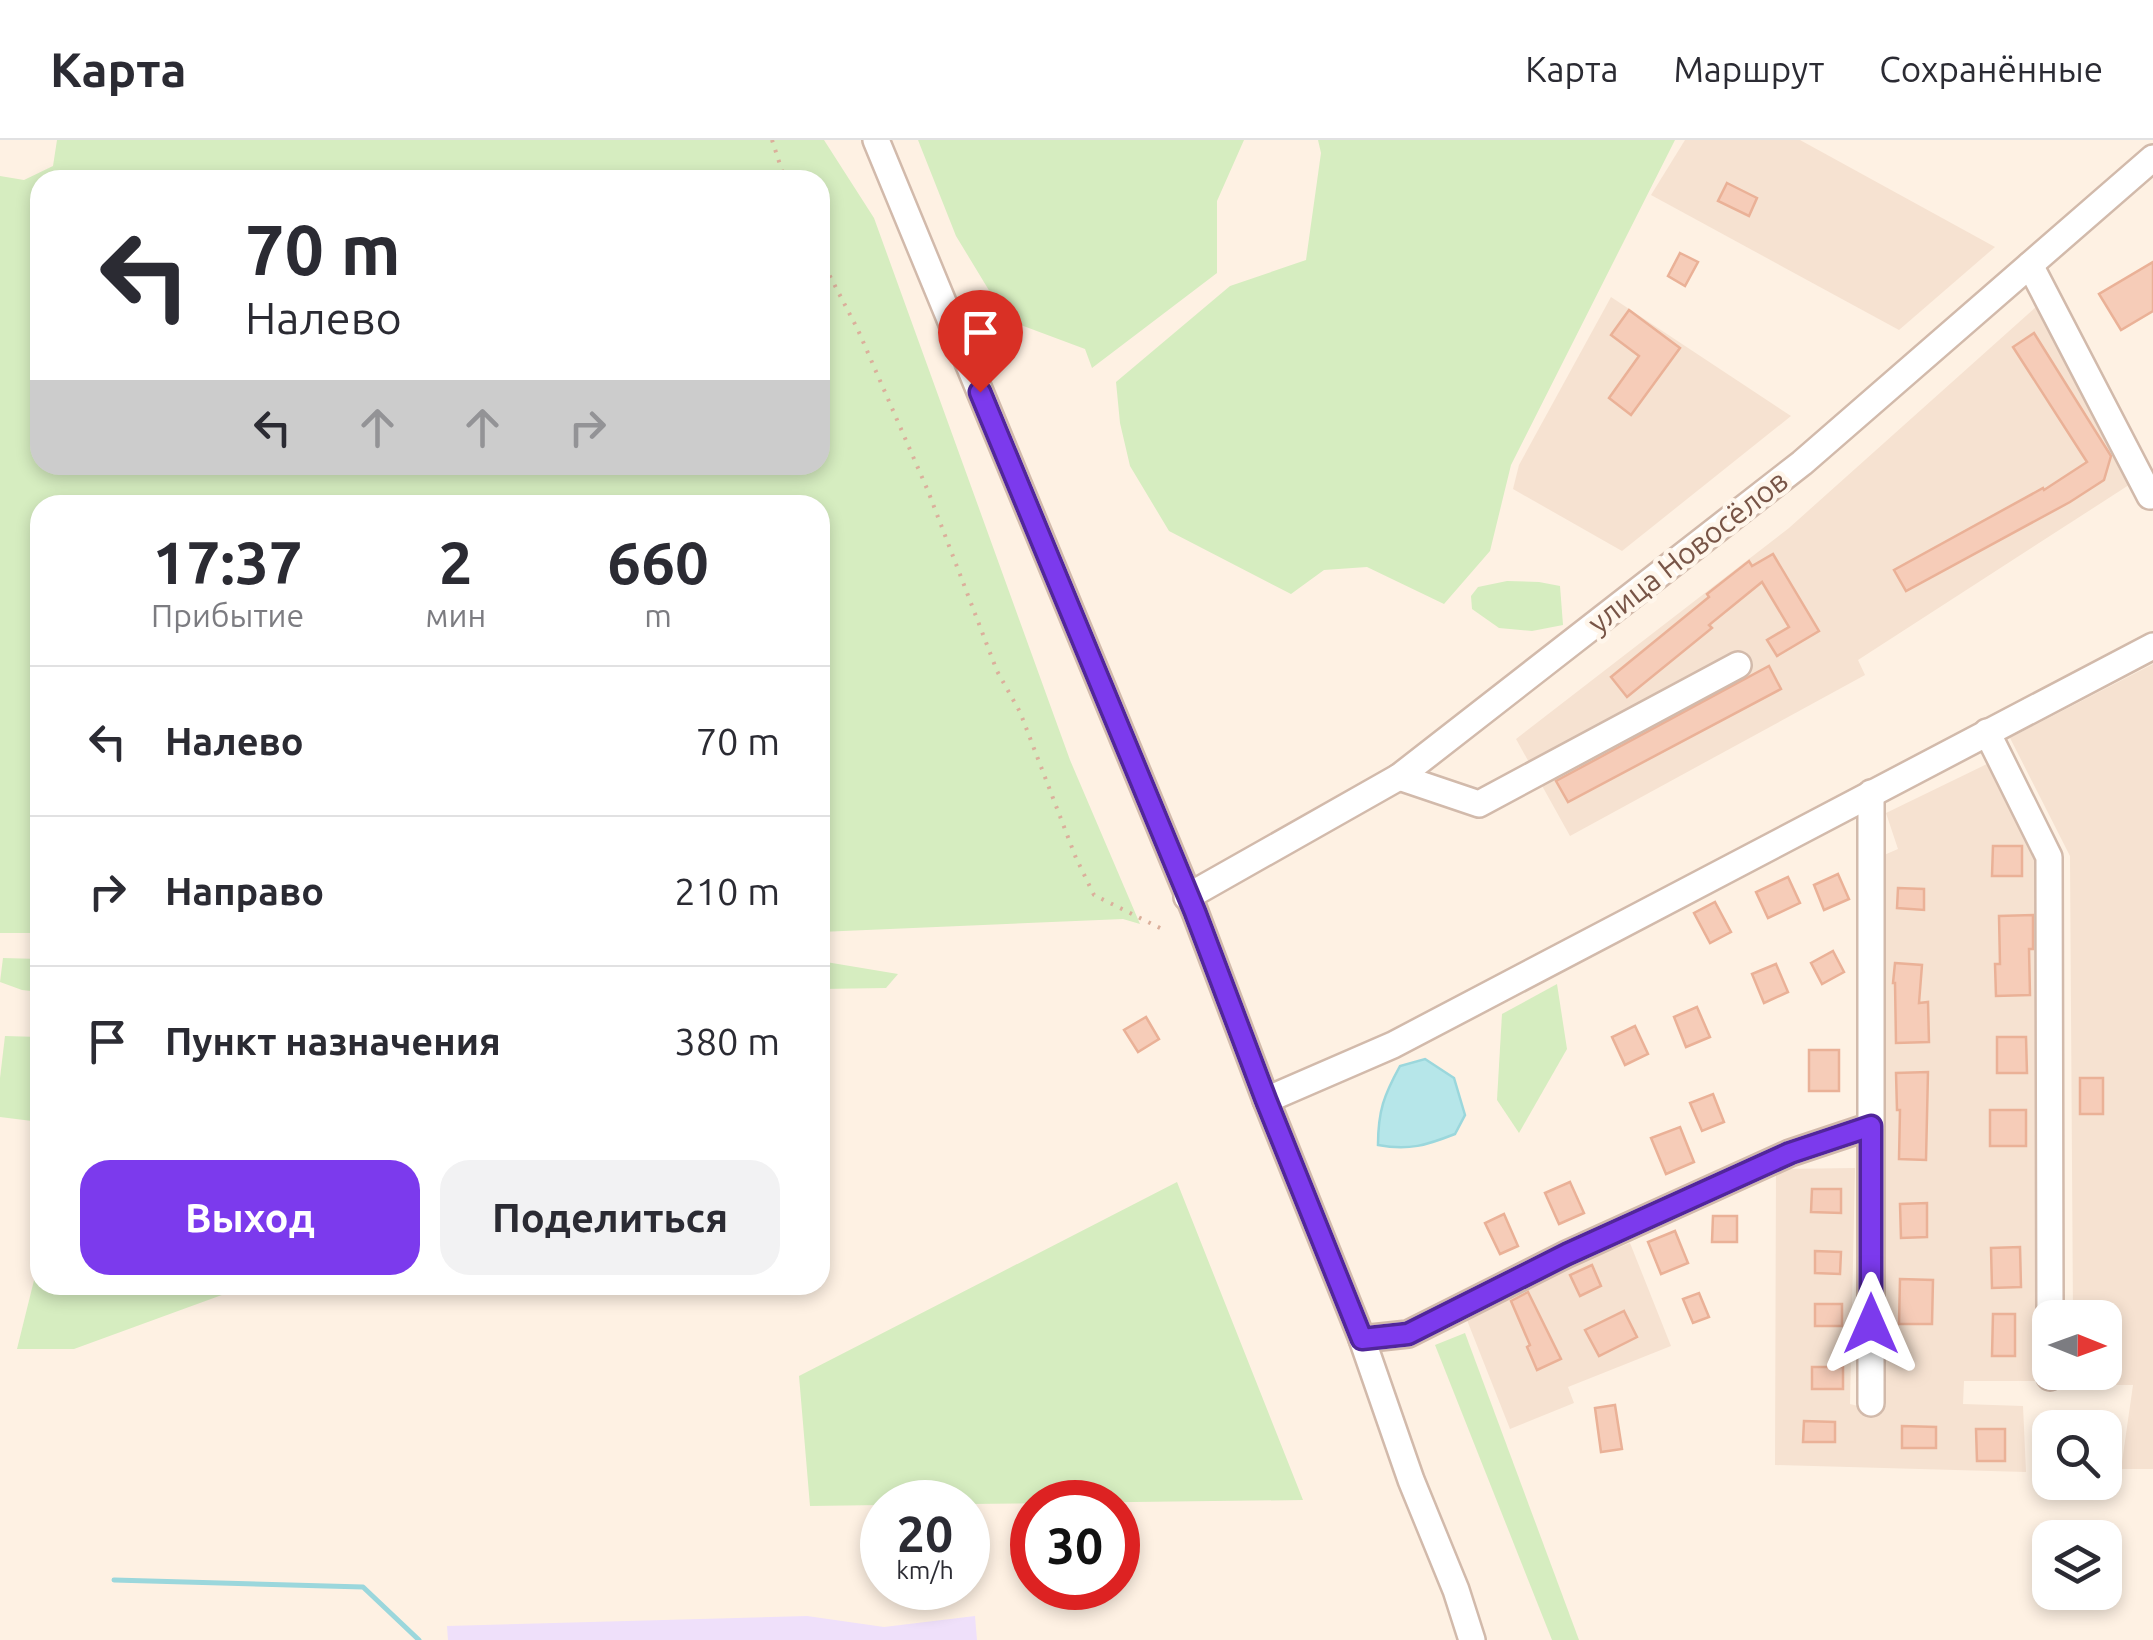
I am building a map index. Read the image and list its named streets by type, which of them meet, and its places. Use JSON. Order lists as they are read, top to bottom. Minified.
{"streets":{"street":["улица Новосёлов"]},"north":"right","page":{"header":"Карта","nav":["Карта","Маршрут","Сохранённые"],"turn":["70 m","Налево"],"eta":["17:37","Прибытие","2","мин","660","m"],"list":[{"name":"Налево","value":"70 m"},{"name":"Направо","value":"210 m"},{"name":"Пункт назначения","value":"380 m"}],"buttons":["Выход","Поделиться"],"speed":"20 km/h","limit":"30"}}
